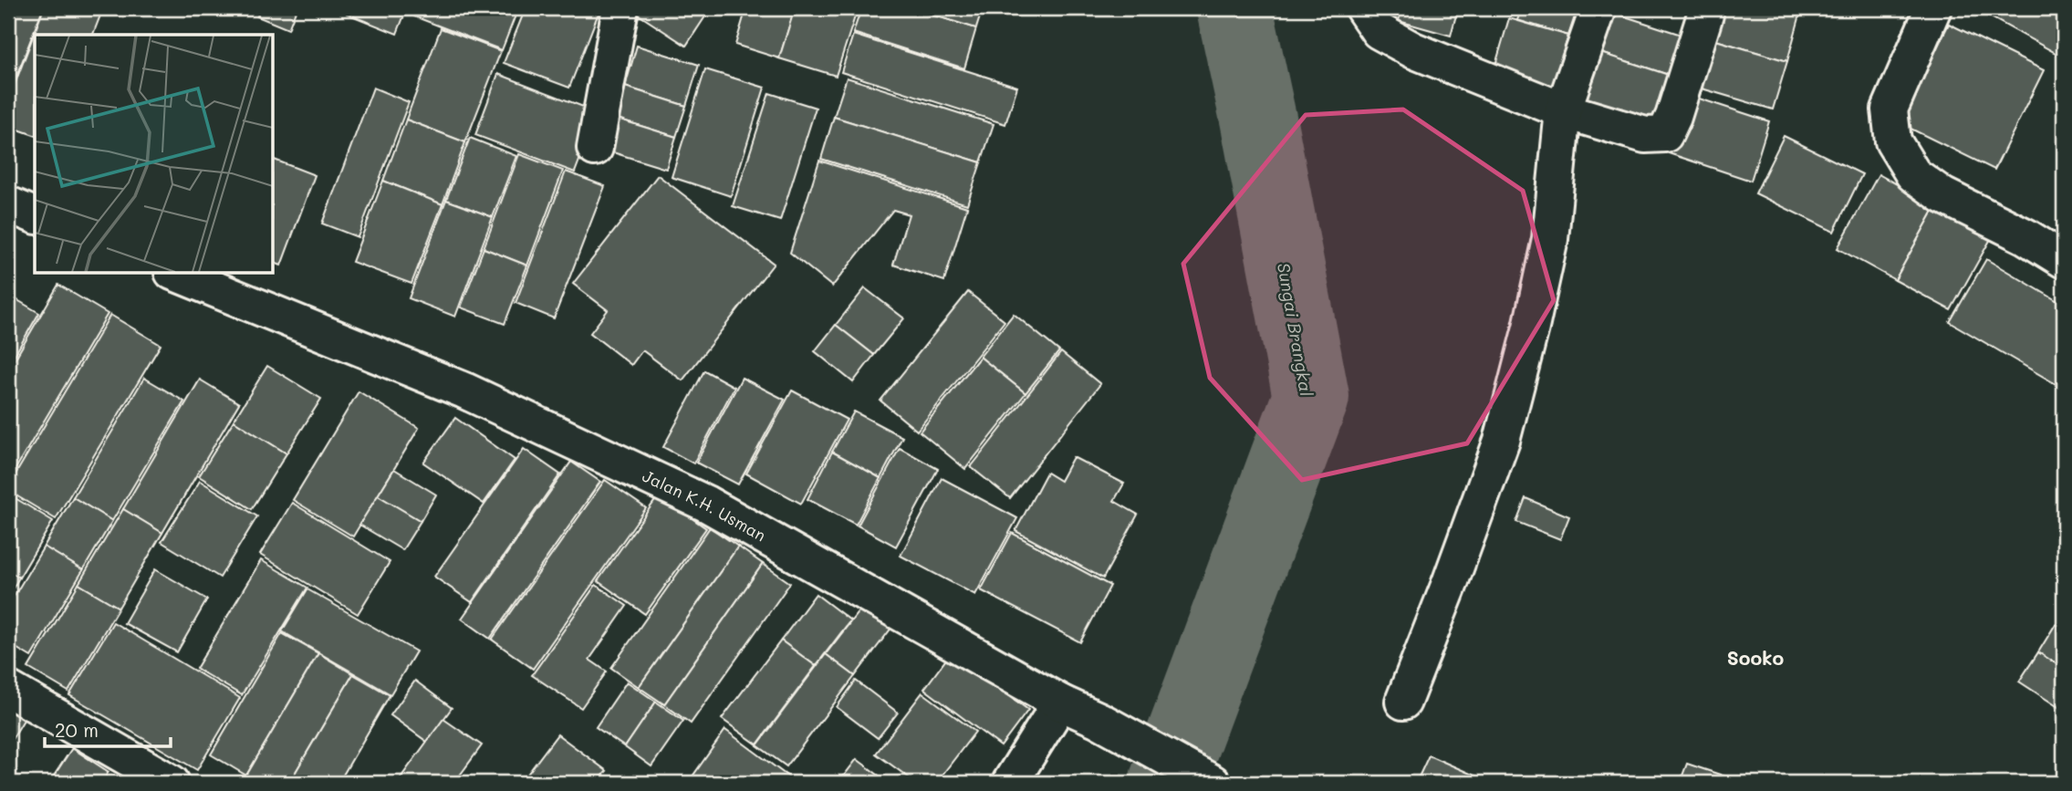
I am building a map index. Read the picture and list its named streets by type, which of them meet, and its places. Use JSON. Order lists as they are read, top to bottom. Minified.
{"streets":{"street":["Jalan K.H. Usman"]},"districts":["Sooko"],"water":["Sungai Brangkal"],"scale_bar":"20 m"}
